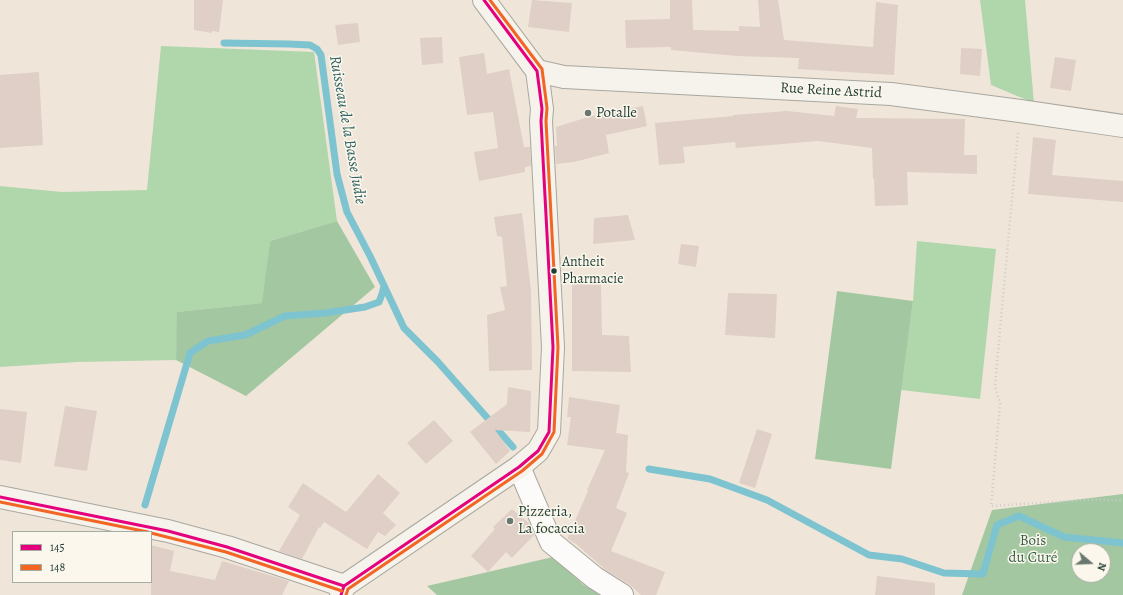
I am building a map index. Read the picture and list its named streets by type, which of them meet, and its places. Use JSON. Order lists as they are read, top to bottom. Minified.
{"streets":{"street":["Rue Reine Astrid"]},"water":["Ruisseau de la Basse Judie"],"parks":["Bois du Curé"],"places":["Potalle","Antheit Pharmacie","Pizzeria, La focaccia"],"lines":["transit line 145","transit line 148"],"legend":["145","148"],"north":"right"}
